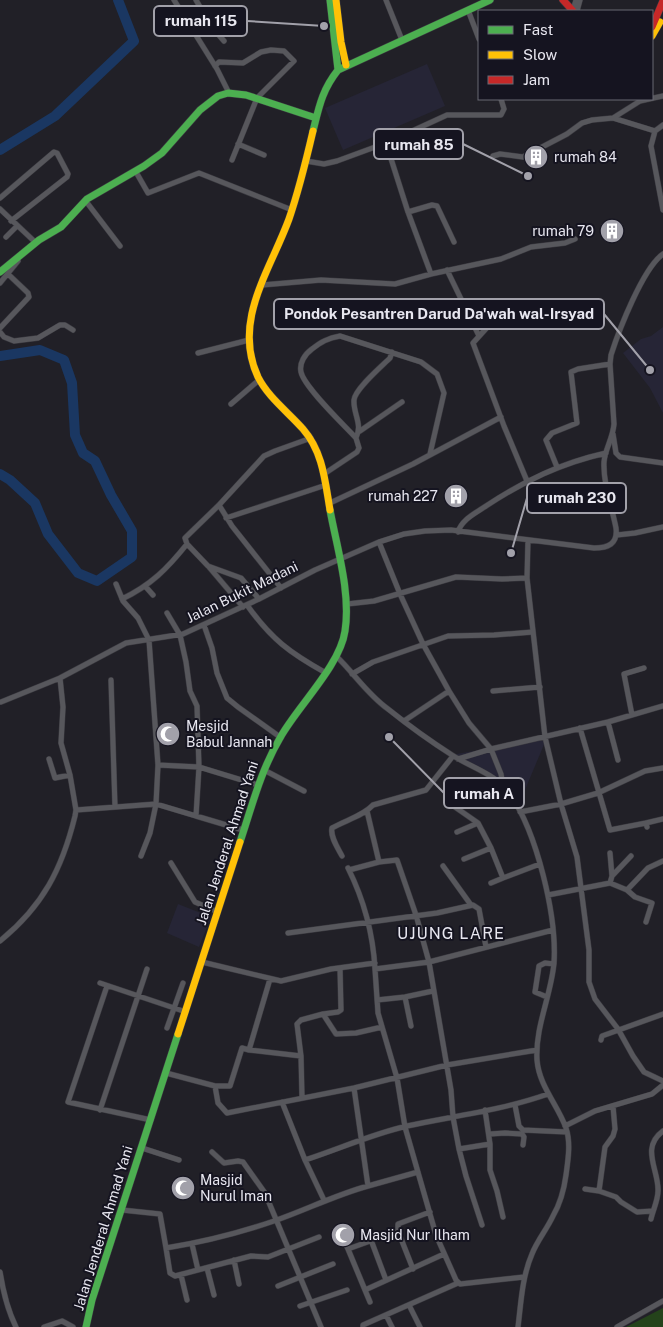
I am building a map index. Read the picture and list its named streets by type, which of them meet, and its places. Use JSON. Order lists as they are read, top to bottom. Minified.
{"streets":{"main road":["Jalan Jenderal Ahmad Yani"],"street":["Jalan Bukit Madani"]},"crossings":[["Jalan Bukit Madani","Jalan Jenderal Ahmad Yani"]],"districts":["UJUNG LARE"],"places":{"other":["rumah 115","rumah 85","Pondok Pesantren Darud Da'wah wal-Irsyad","rumah 230","rumah A"],"building":["rumah 84","rumah 79","rumah 227"],"mosque":["Mesjid Babul Jannah","Masjid Nurul Iman","Masjid Nur Ilham"]},"legend":["Fast","Slow","Jam"]}
